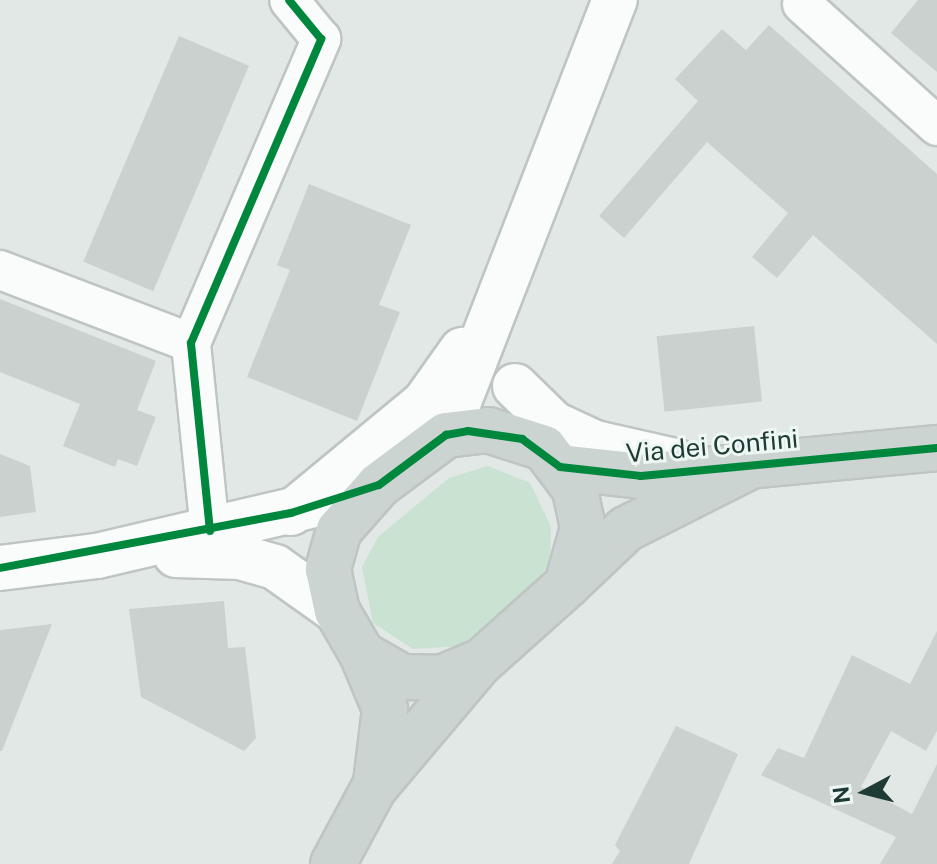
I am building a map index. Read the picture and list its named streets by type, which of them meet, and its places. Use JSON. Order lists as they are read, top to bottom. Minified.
{"streets":{"main road":["Via dei Confini"]},"north":"left"}
